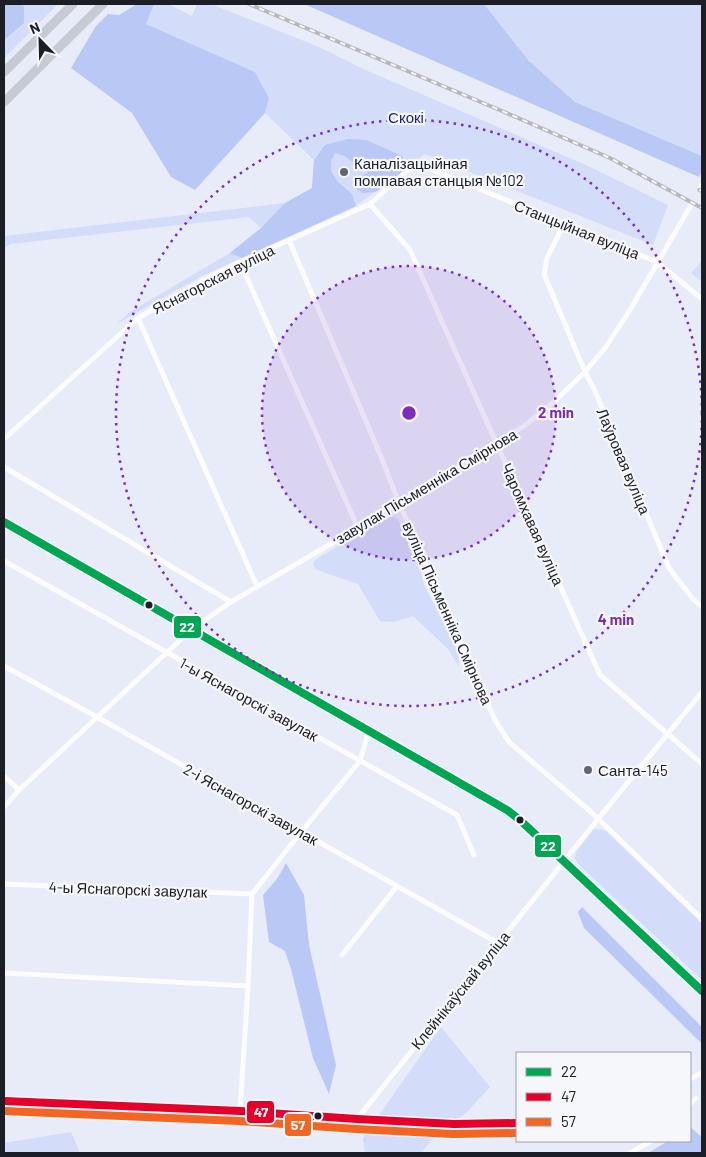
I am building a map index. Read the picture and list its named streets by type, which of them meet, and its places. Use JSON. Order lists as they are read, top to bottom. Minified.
{"streets":{"street":["Станцыйная вуліца","Яснагорская вуліца","Лаўровая вуліца","завулак Пісьменніка Смірнова","Чаромхавая вуліца","вуліца Пісьменніка Смірнова","1-ы Яснагорскі завулак","2-і Яснагорскі завулак","4-ы Яснагорскі завулак","Клейнікаўскай вуліца"]},"crossings":[["Станцыйная вуліца","Яснагорская вуліца"],["Станцыйная вуліца","Лаўровая вуліца"],["Станцыйная вуліца","завулак Пісьменніка Смірнова"],["Яснагорская вуліца","Чаромхавая вуліца"],["Яснагорская вуліца","вуліца Пісьменніка Смірнова"],["Лаўровая вуліца","завулак Пісьменніка Смірнова"],["завулак Пісьменніка Смірнова","Чаромхавая вуліца"],["завулак Пісьменніка Смірнова","вуліца Пісьменніка Смірнова"],["Чаромхавая вуліца","Клейнікаўскай вуліца"],["вуліца Пісьменніка Смірнова","Клейнікаўскай вуліца"],["2-і Яснагорскі завулак","Клейнікаўскай вуліца"]],"parks":["Скокі"],"places":["Каналізацыйная помпавая станцыя №102","Санта-145"],"lines":["transit line 22","transit line 47","transit line 57"],"legend":["22","47","57"],"north":"top left","rings":["2 min","4 min"]}
